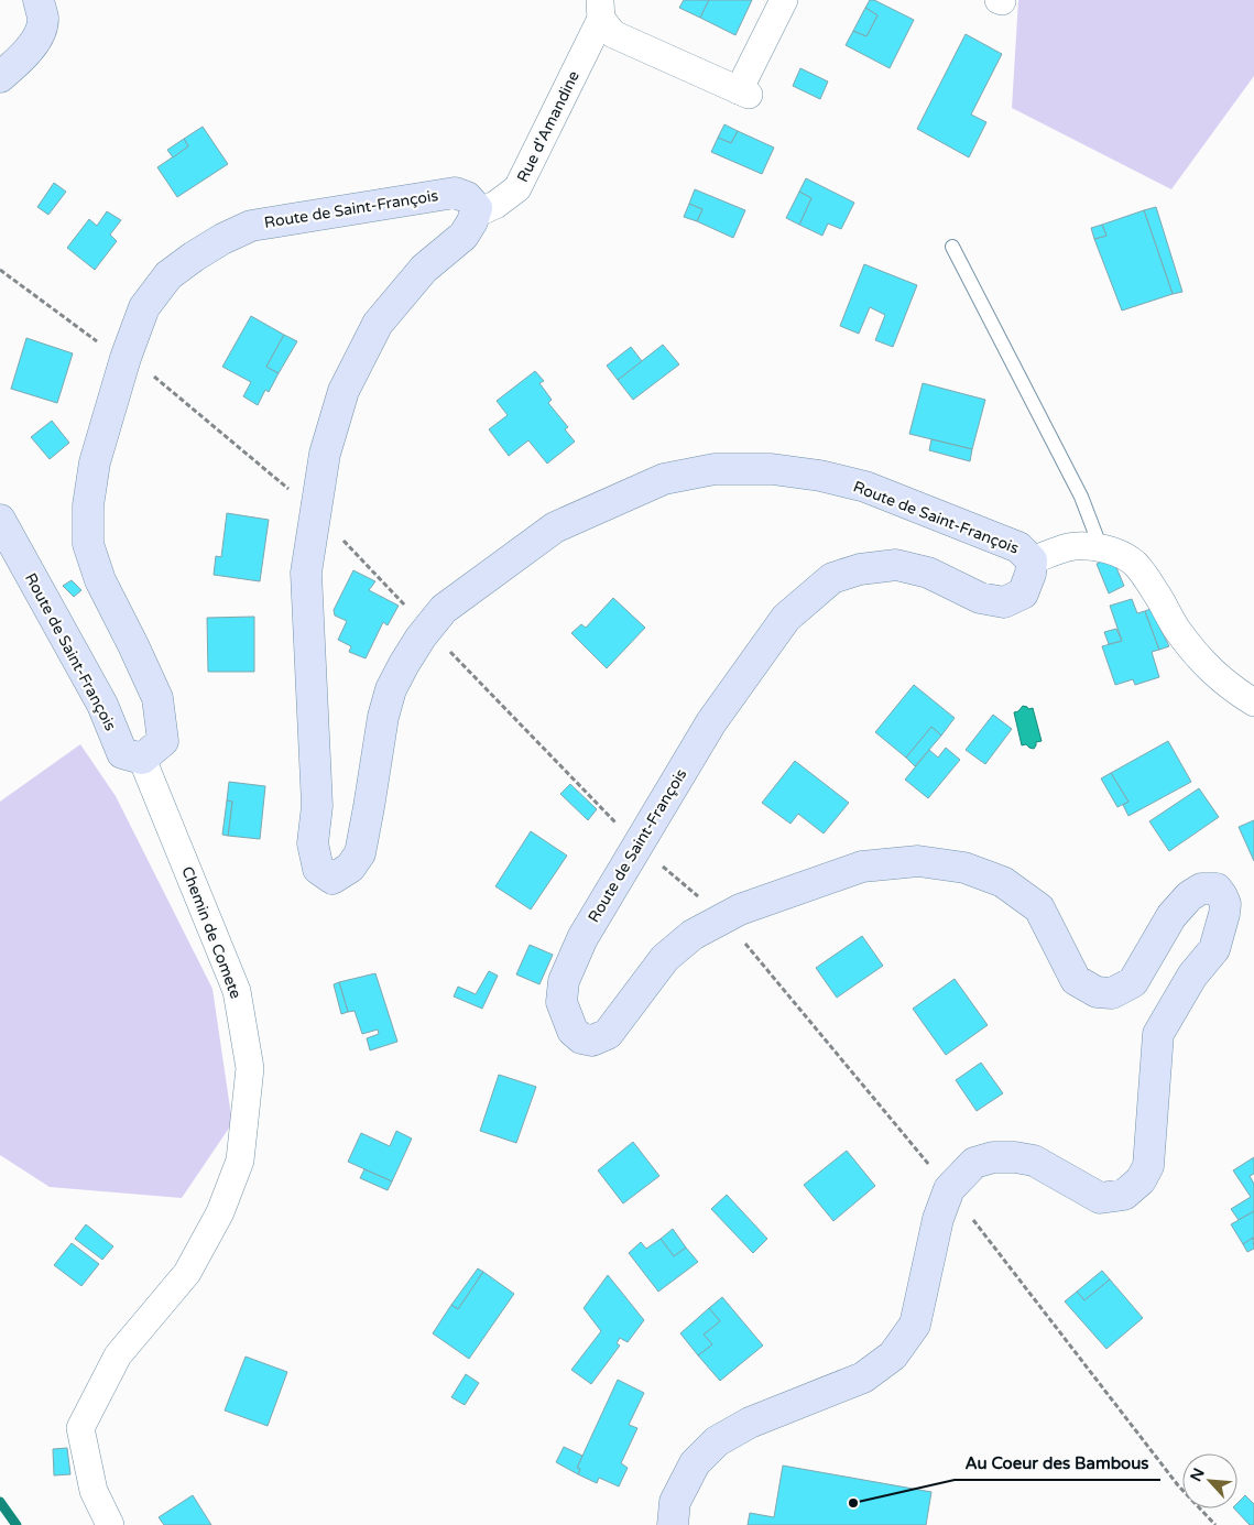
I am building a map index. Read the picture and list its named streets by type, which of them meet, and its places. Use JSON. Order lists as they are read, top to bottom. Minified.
{"streets":{"main road":["Route de Saint-François"],"street":["Rue d'Amandine","Chemin de Comete"]},"crossings":[["Rue d'Amandine","Route de Saint-François"],["Route de Saint-François","Chemin de Comete"]],"places":["Au Coeur des Bambous"],"north":"top left"}
